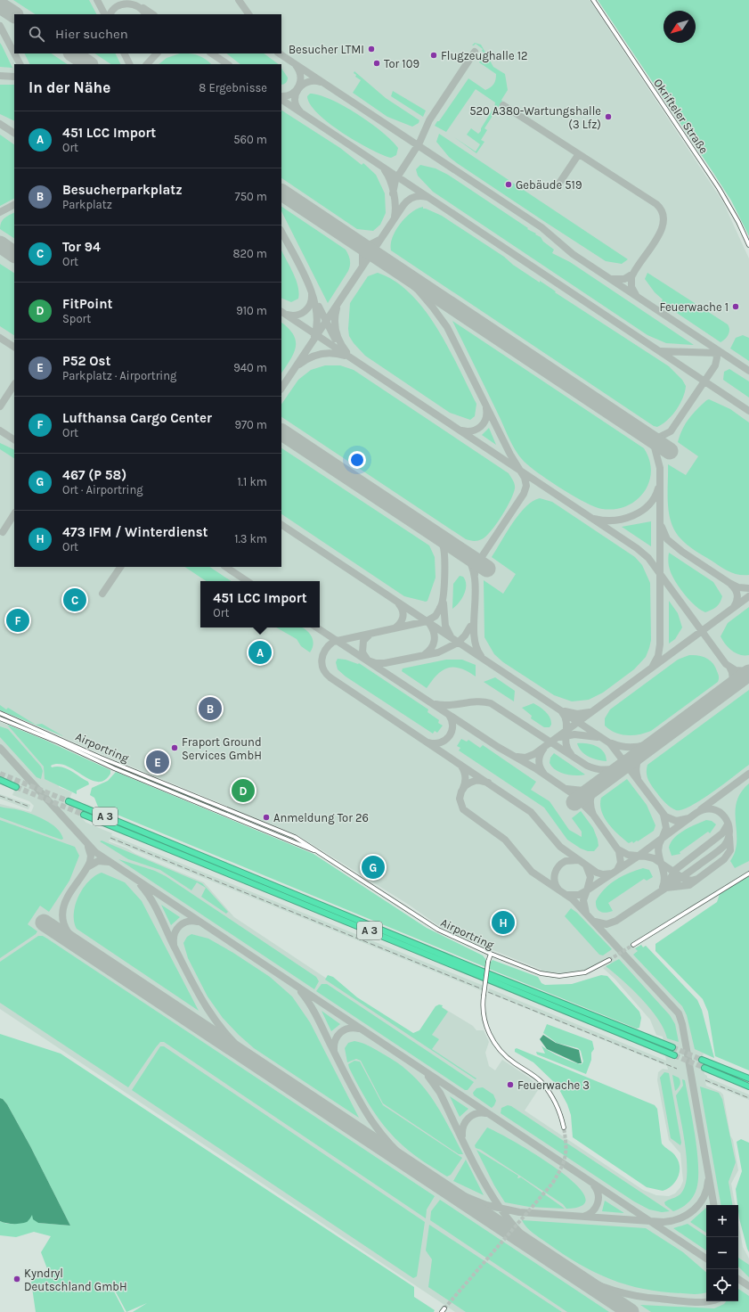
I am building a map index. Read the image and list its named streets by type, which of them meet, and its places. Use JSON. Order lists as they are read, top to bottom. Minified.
{"streets":{"highway":["A 3"],"street":["Okrifteler Straße","Airportring"]},"places":["Besucher LTMI","Flugzeughalle 12","Tor 109","520 A380-Wartungshalle (3 Lfz)","Gebäude 519","Feuerwache 1","Fraport Ground Services GmbH","Anmeldung Tor 26","Feuerwache 3","Kyndryl Deutschland GmbH"],"north":"bottom left","page":{"search":"Hier suchen","heading":["In der Nähe","8 Ergebnisse"],"list":[{"mark":"A","name":"451 LCC Import","note":"Ort","value":"560 m"},{"mark":"B","name":"Besucherparkplatz","note":"Parkplatz","value":"750 m"},{"mark":"C","name":"Tor 94","note":"Ort","value":"820 m"},{"mark":"D","name":"FitPoint","note":"Sport","value":"910 m"},{"mark":"E","name":"P52 Ost","note":"Parkplatz · Airportring","value":"940 m"},{"mark":"F","name":"Lufthansa Cargo Center","note":"Ort","value":"970 m"},{"mark":"G","name":"467 (P 58)","note":"Ort · Airportring","value":"1.1 km"},{"mark":"H","name":"473 IFM / Winterdienst","note":"Ort","value":"1.3 km"}],"popup":["451 LCC Import","Ort"],"pins":["C","F","A","B","E","D","G","H"],"map_buttons":["+","−"]}}
